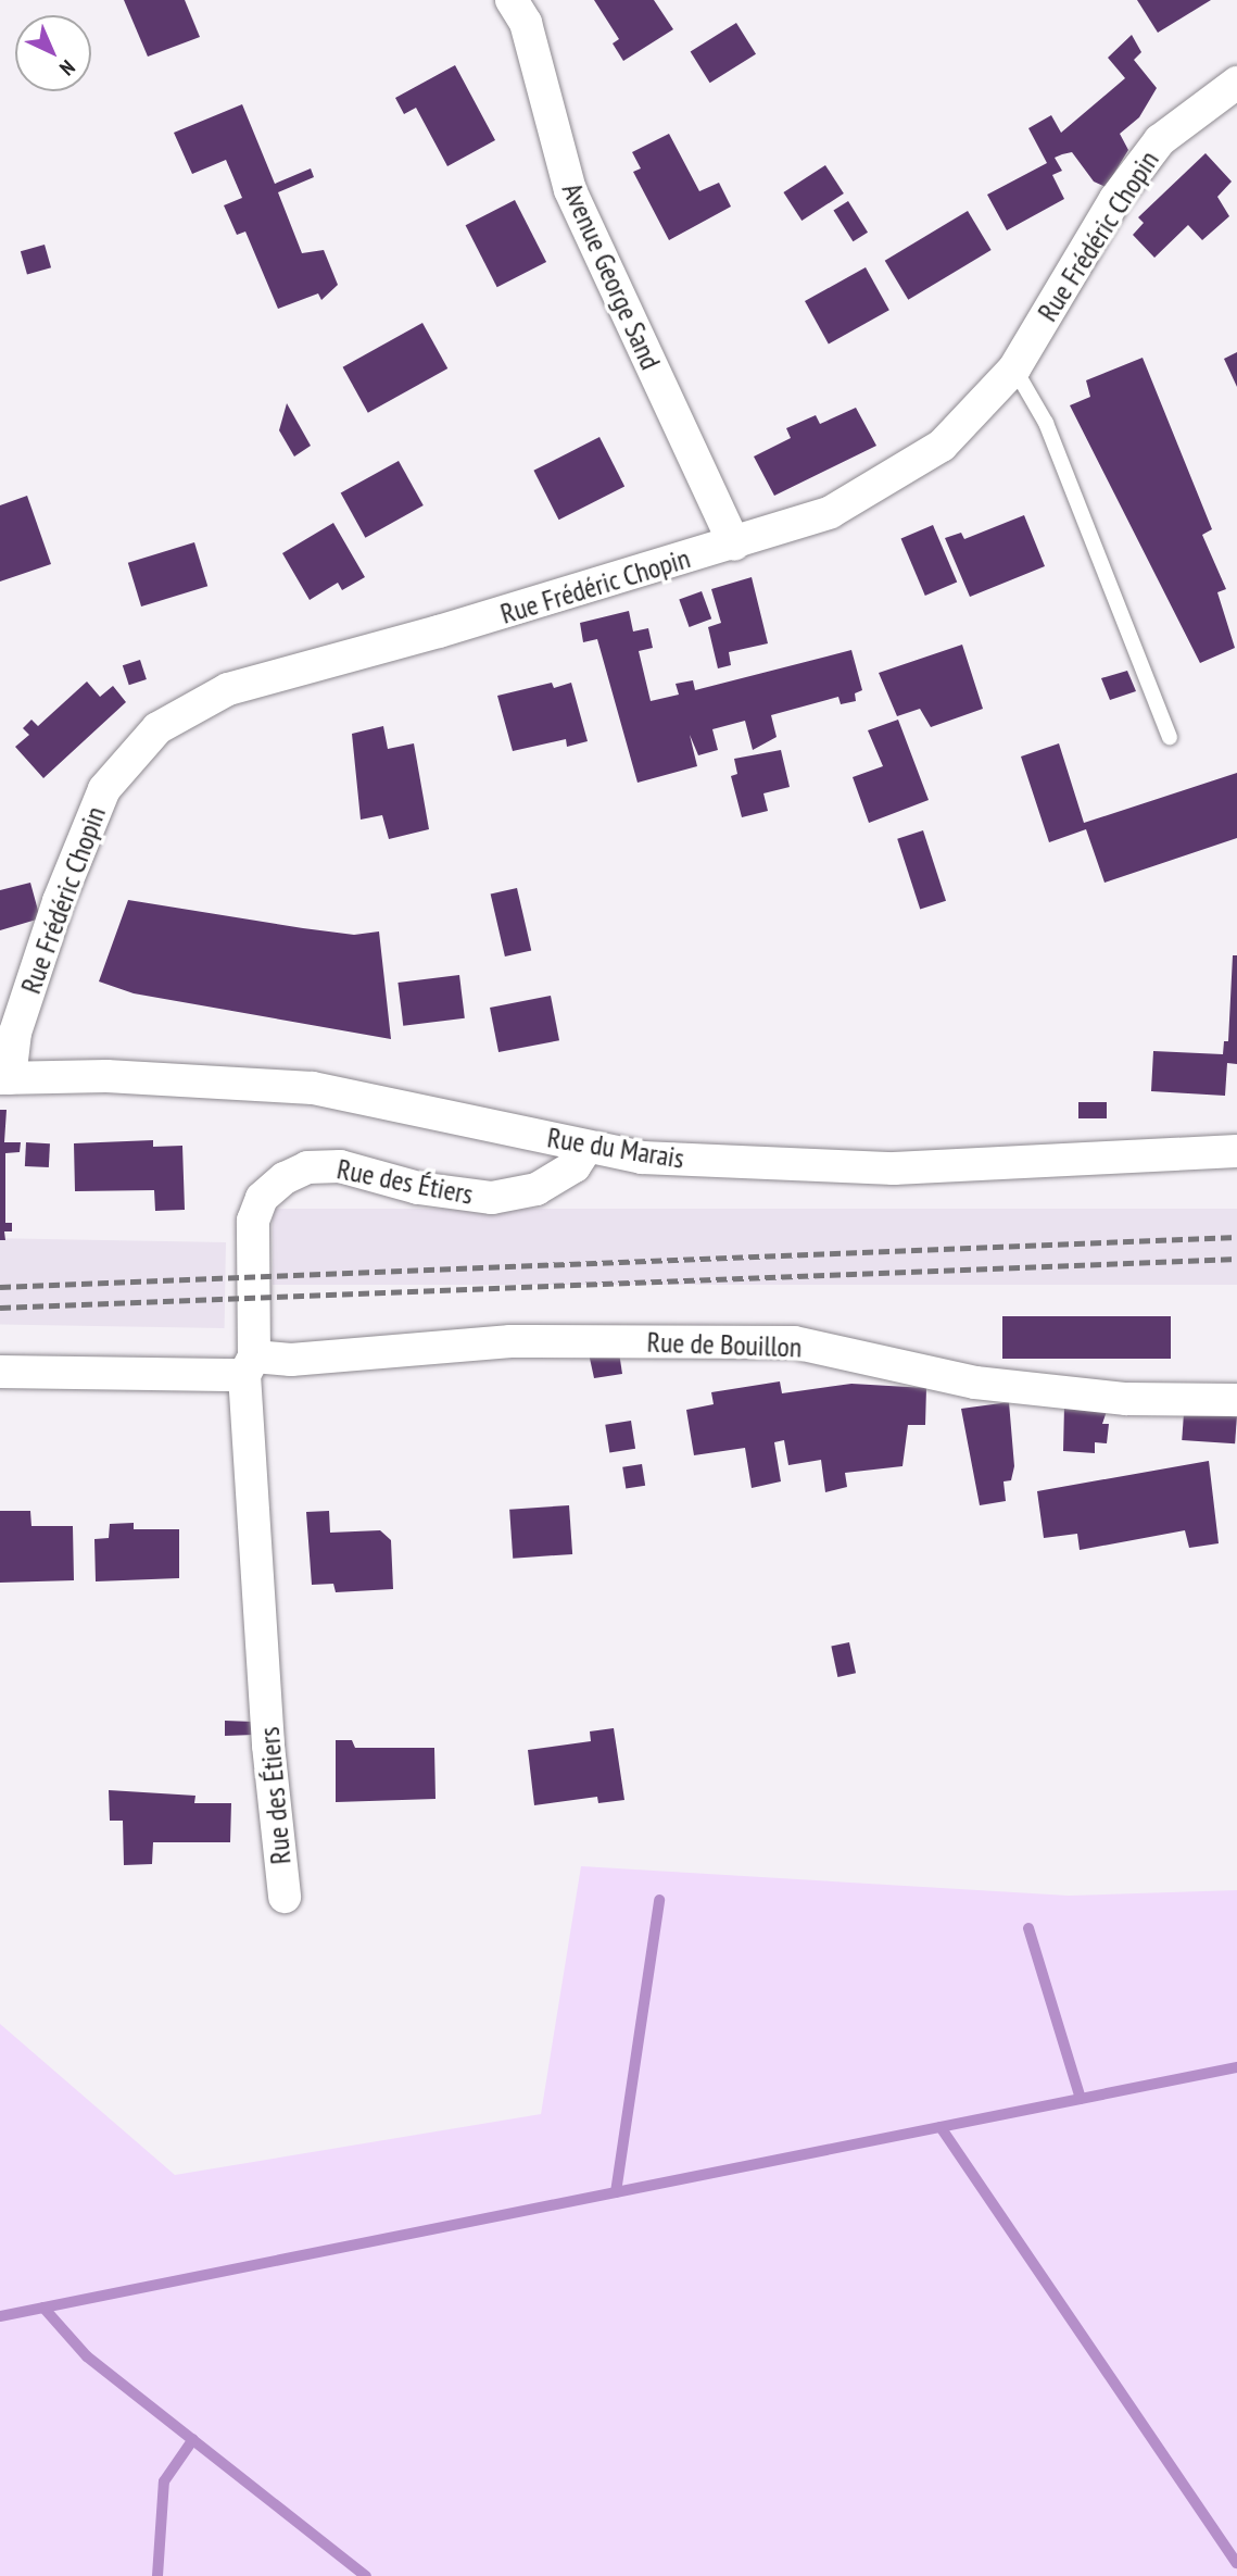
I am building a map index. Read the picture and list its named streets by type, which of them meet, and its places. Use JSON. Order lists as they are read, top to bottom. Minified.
{"streets":{"street":["Rue Frédéric Chopin","Avenue George Sand","Rue du Marais","Rue des Étiers","Rue de Bouillon"]},"crossings":[["Rue Frédéric Chopin","Avenue George Sand"],["Rue Frédéric Chopin","Rue du Marais"],["Rue du Marais","Rue des Étiers"],["Rue des Étiers","Rue de Bouillon"]],"north":"bottom right"}
